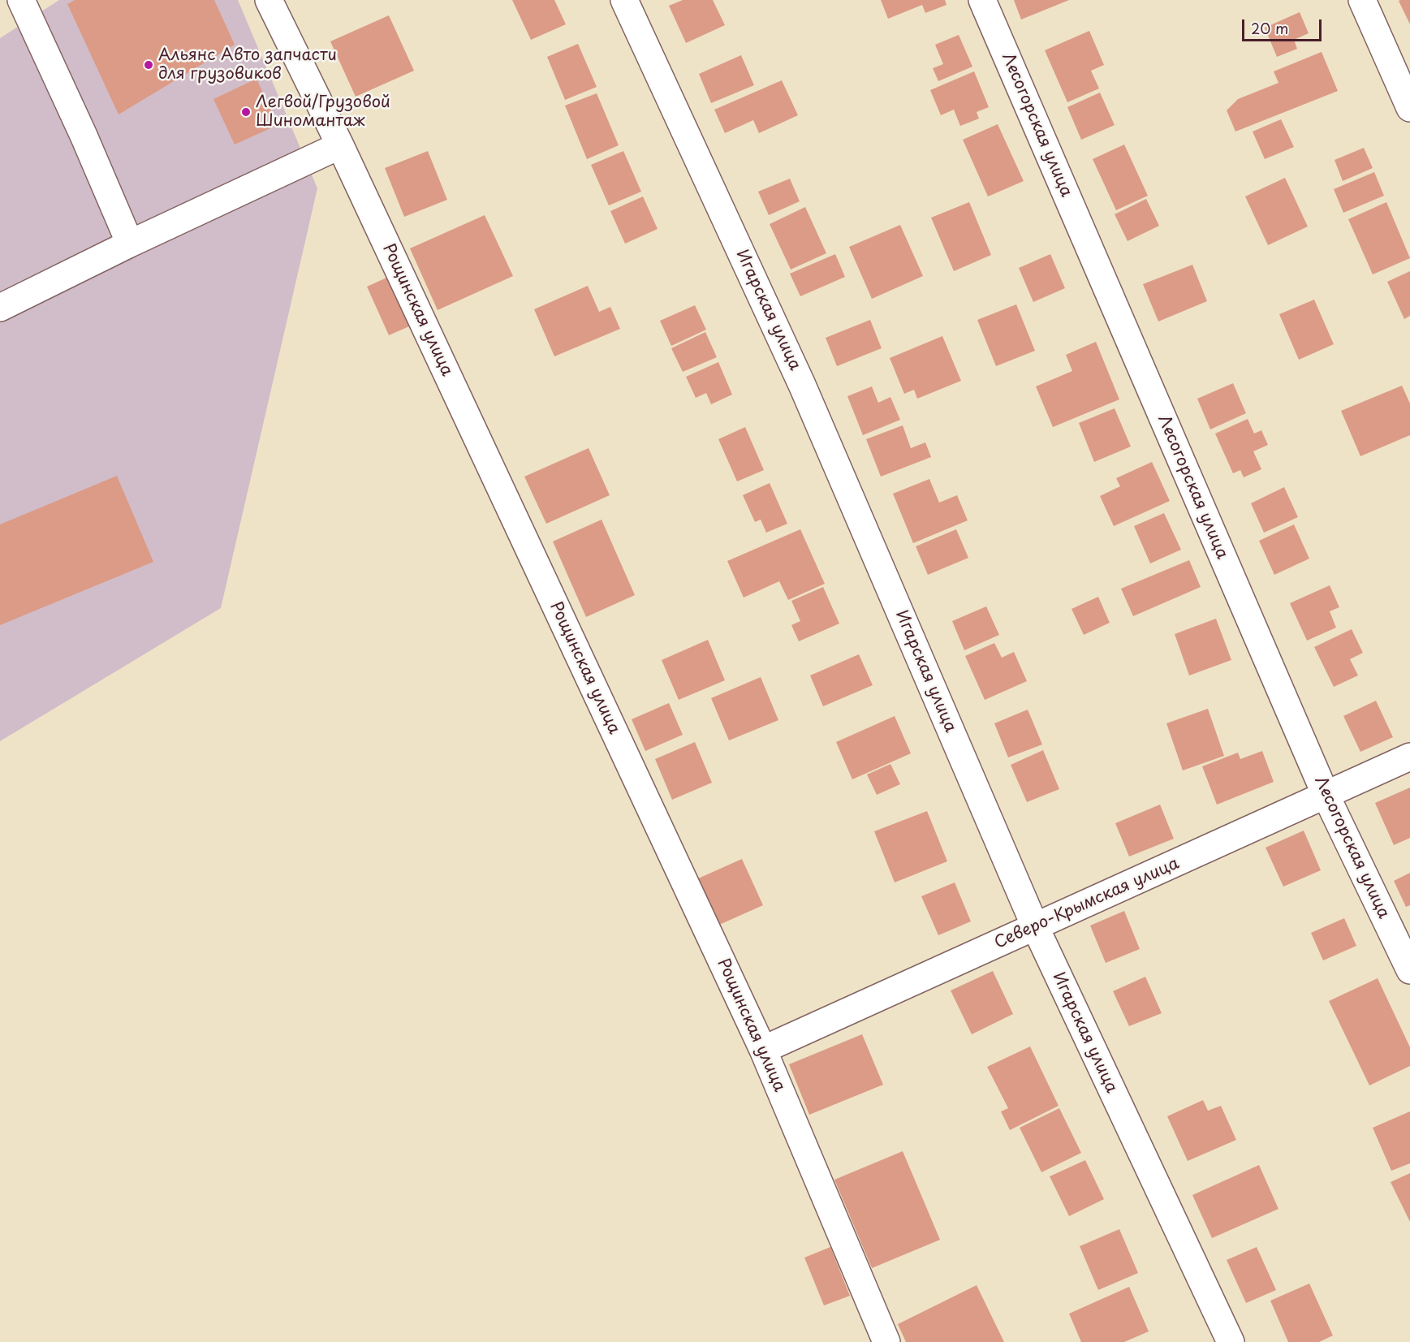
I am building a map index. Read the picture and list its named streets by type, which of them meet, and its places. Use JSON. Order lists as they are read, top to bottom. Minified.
{"streets":{"street":["Лесогорская улица","Рощинская улица","Игарская улица","Северо-Крымская улица"]},"crossings":[["Лесогорская улица","Северо-Крымская улица"],["Рощинская улица","Северо-Крымская улица"],["Игарская улица","Северо-Крымская улица"]],"places":["Альянс Авто запчасти для грузовиков","Легвой/Грузовой Шиномантаж"],"scale_bar":"20 m"}
